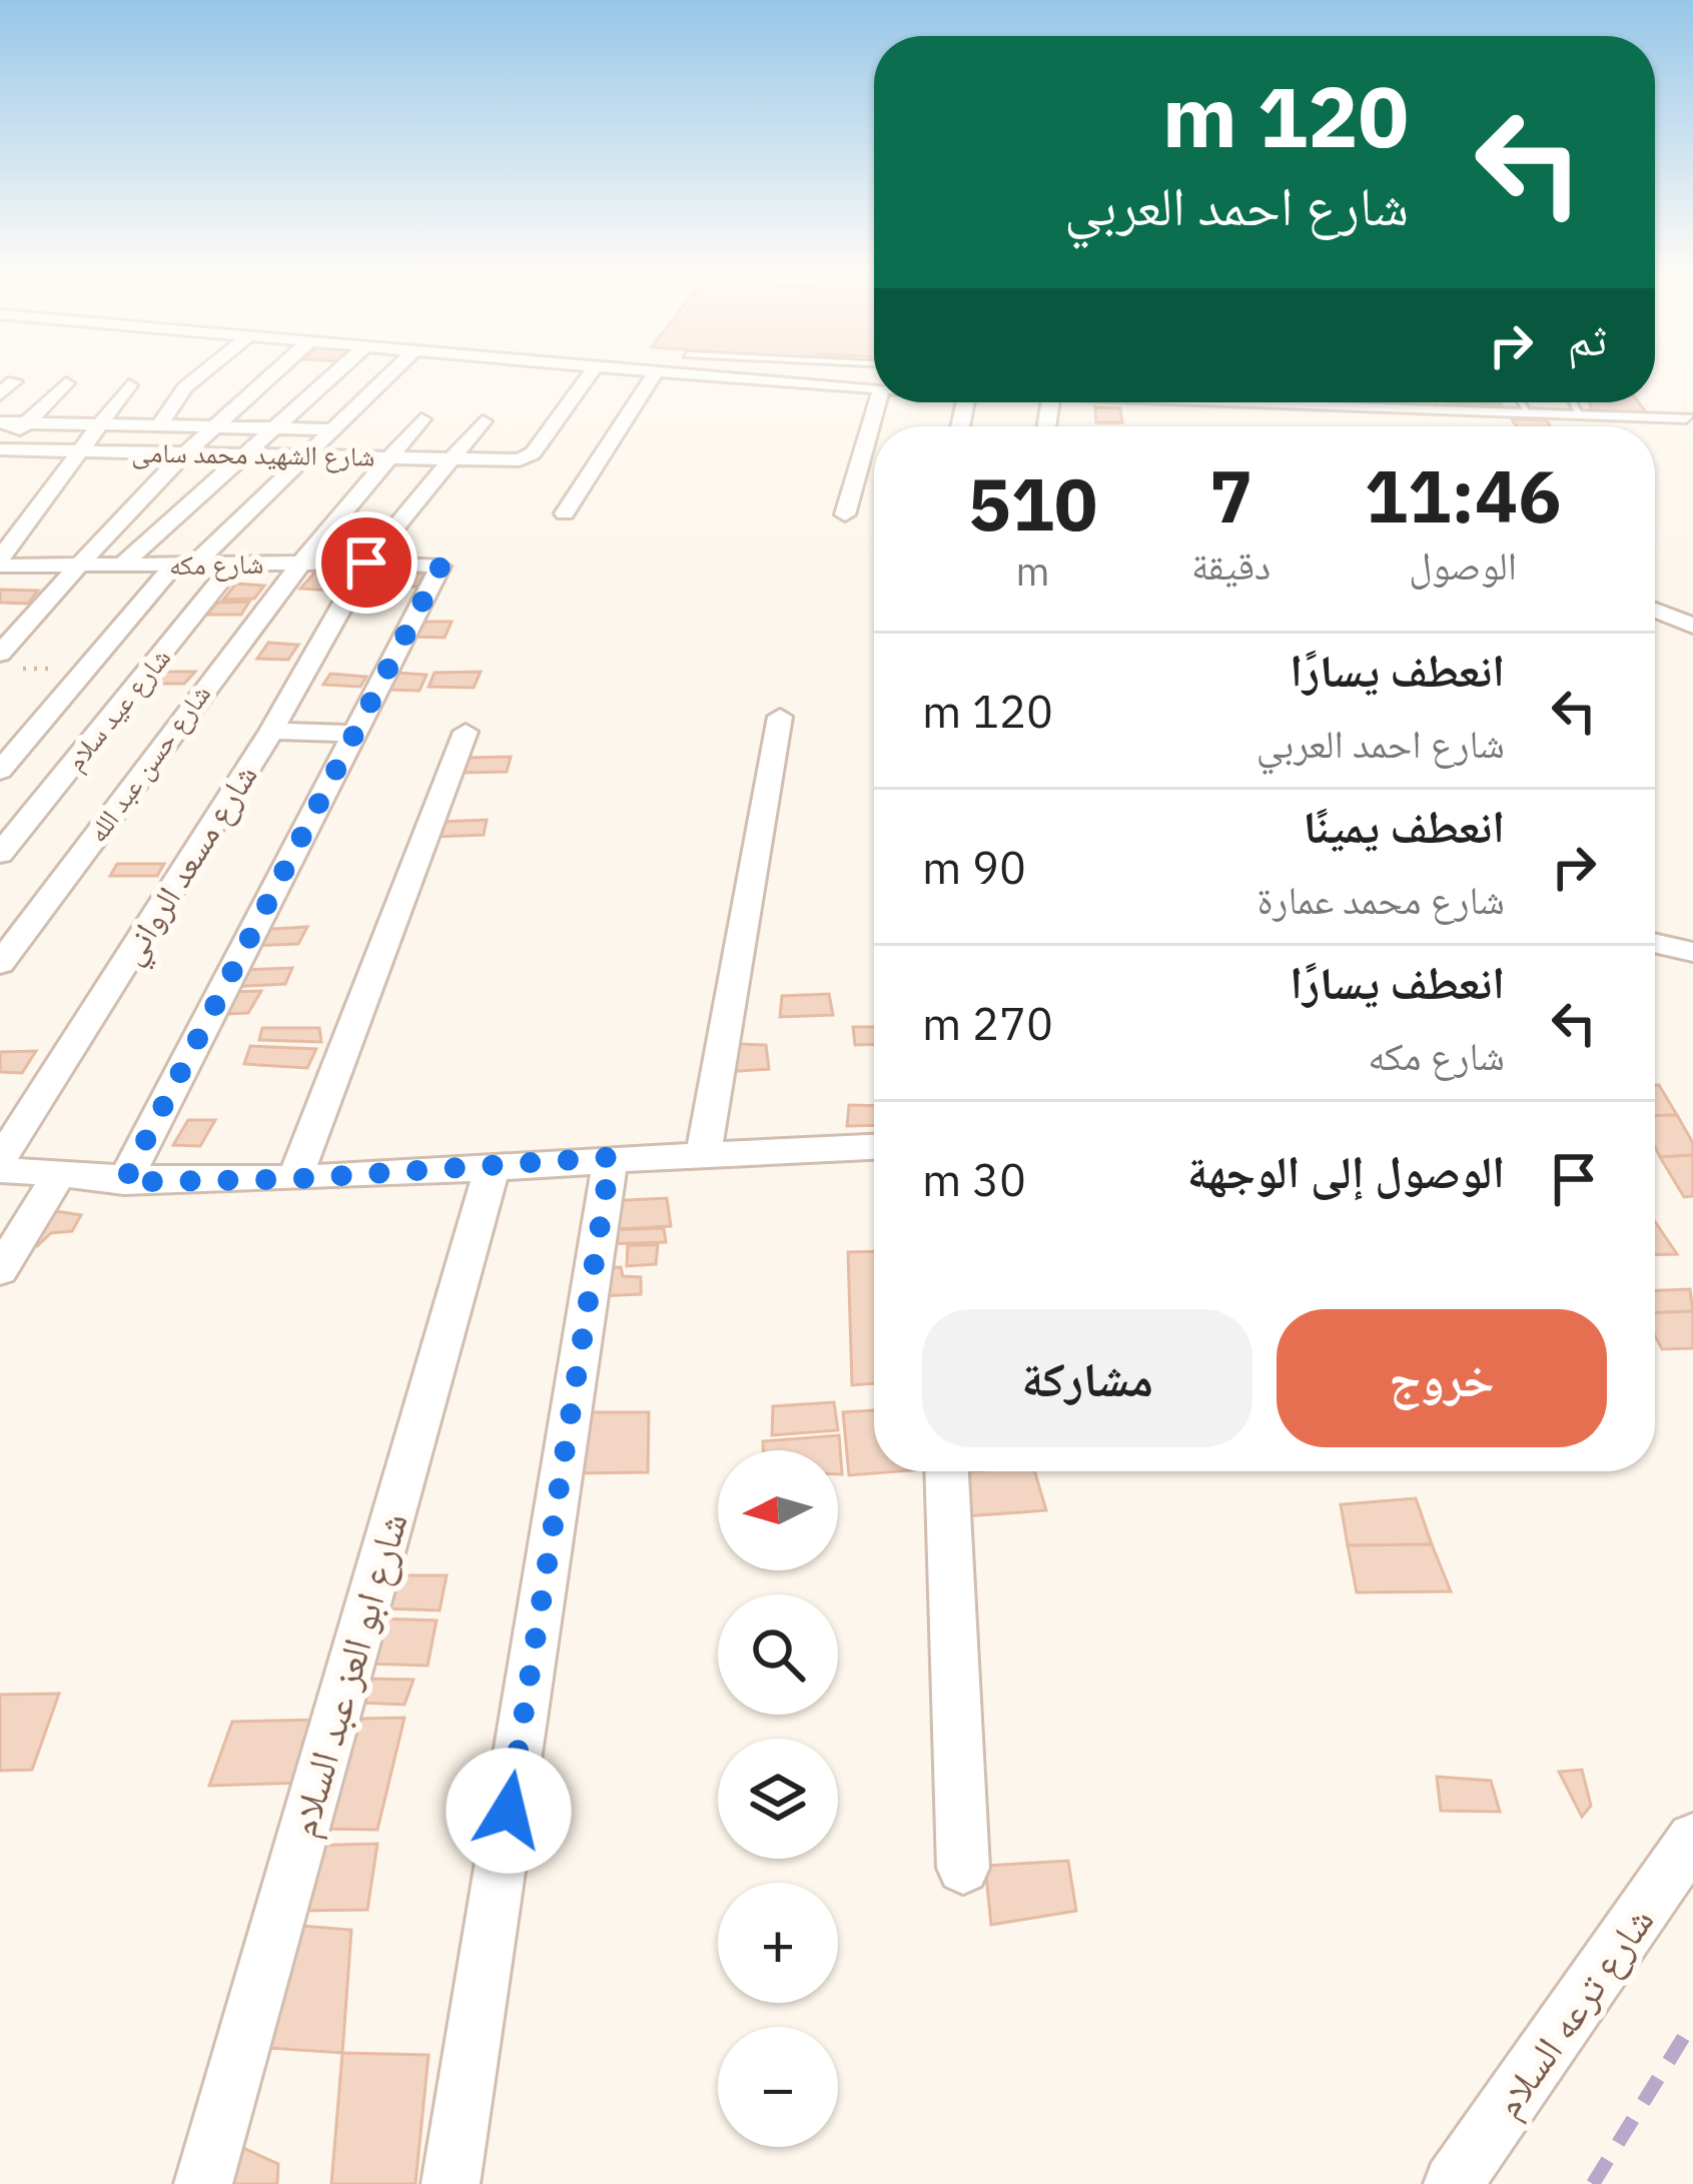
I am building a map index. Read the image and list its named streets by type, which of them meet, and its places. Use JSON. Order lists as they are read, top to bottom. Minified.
{"streets":{"street":["شارع الشهيد محمد سامى","شارع مكه","شارع عيد سلام","شارع حسن عبد الله","شارع مسعد الرواني","شارع ابو العز عبد السلام","شارع ترعه السلام"]},"crossings":[["شارع الشهيد محمد سامى","شارع حسن عبد الله"],["شارع الشهيد محمد سامى","شارع مسعد الرواني"],["شارع مكه","شارع عيد سلام"],["شارع مكه","شارع حسن عبد الله"],["شارع مكه","شارع مسعد الرواني"],["شارع عيد سلام","شارع حسن عبد الله"]],"north":"left","page":{"turn":["120 m","شارع احمد العربي"],"then":"ثم","eta":["11:46","الوصول","7","دقيقة","510","m"],"list":[{"name":"انعطف يسارًا","note":"شارع احمد العربي","value":"120 m"},{"name":"انعطف يمينًا","note":"شارع محمد عمارة","value":"90 m"},{"name":"انعطف يسارًا","note":"شارع مكه","value":"270 m"},{"name":"الوصول إلى الوجهة","value":"30 m"}],"buttons":["خروج","مشاركة"],"map_buttons":["+","−"]}}
